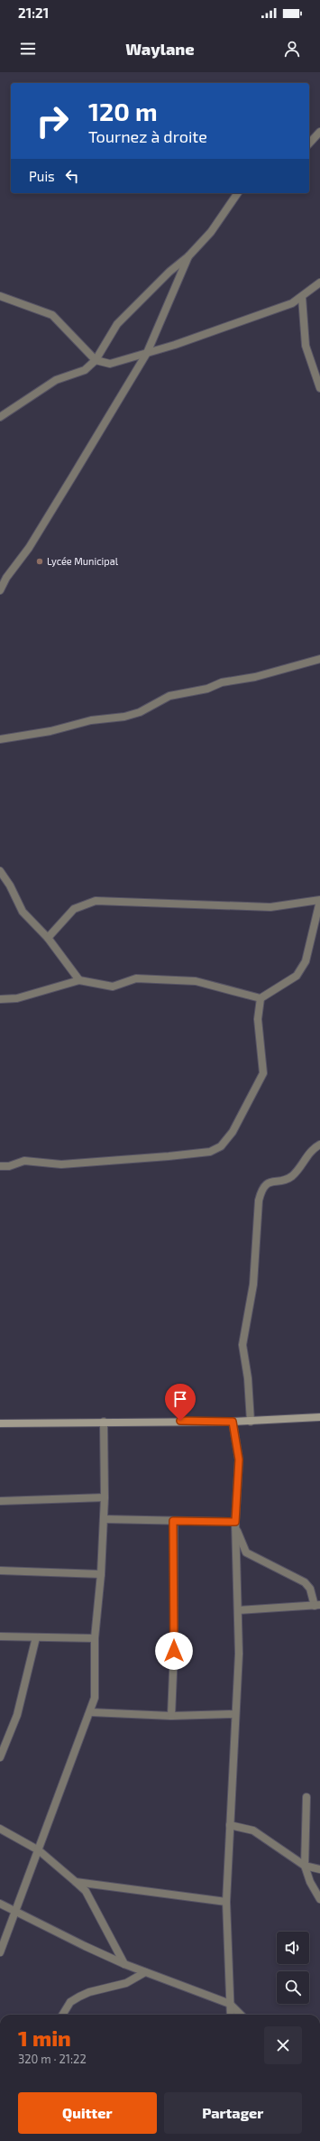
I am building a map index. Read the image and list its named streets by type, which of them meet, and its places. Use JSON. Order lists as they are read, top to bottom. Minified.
{"places":["Lycée Municipal"],"page":{"status":"21:21","header":"Waylane","turn":["120 m","Tournez à droite"],"then":"Puis","heading":["1 min","320 m · 21:22"],"buttons":["Quitter","Partager"]}}
